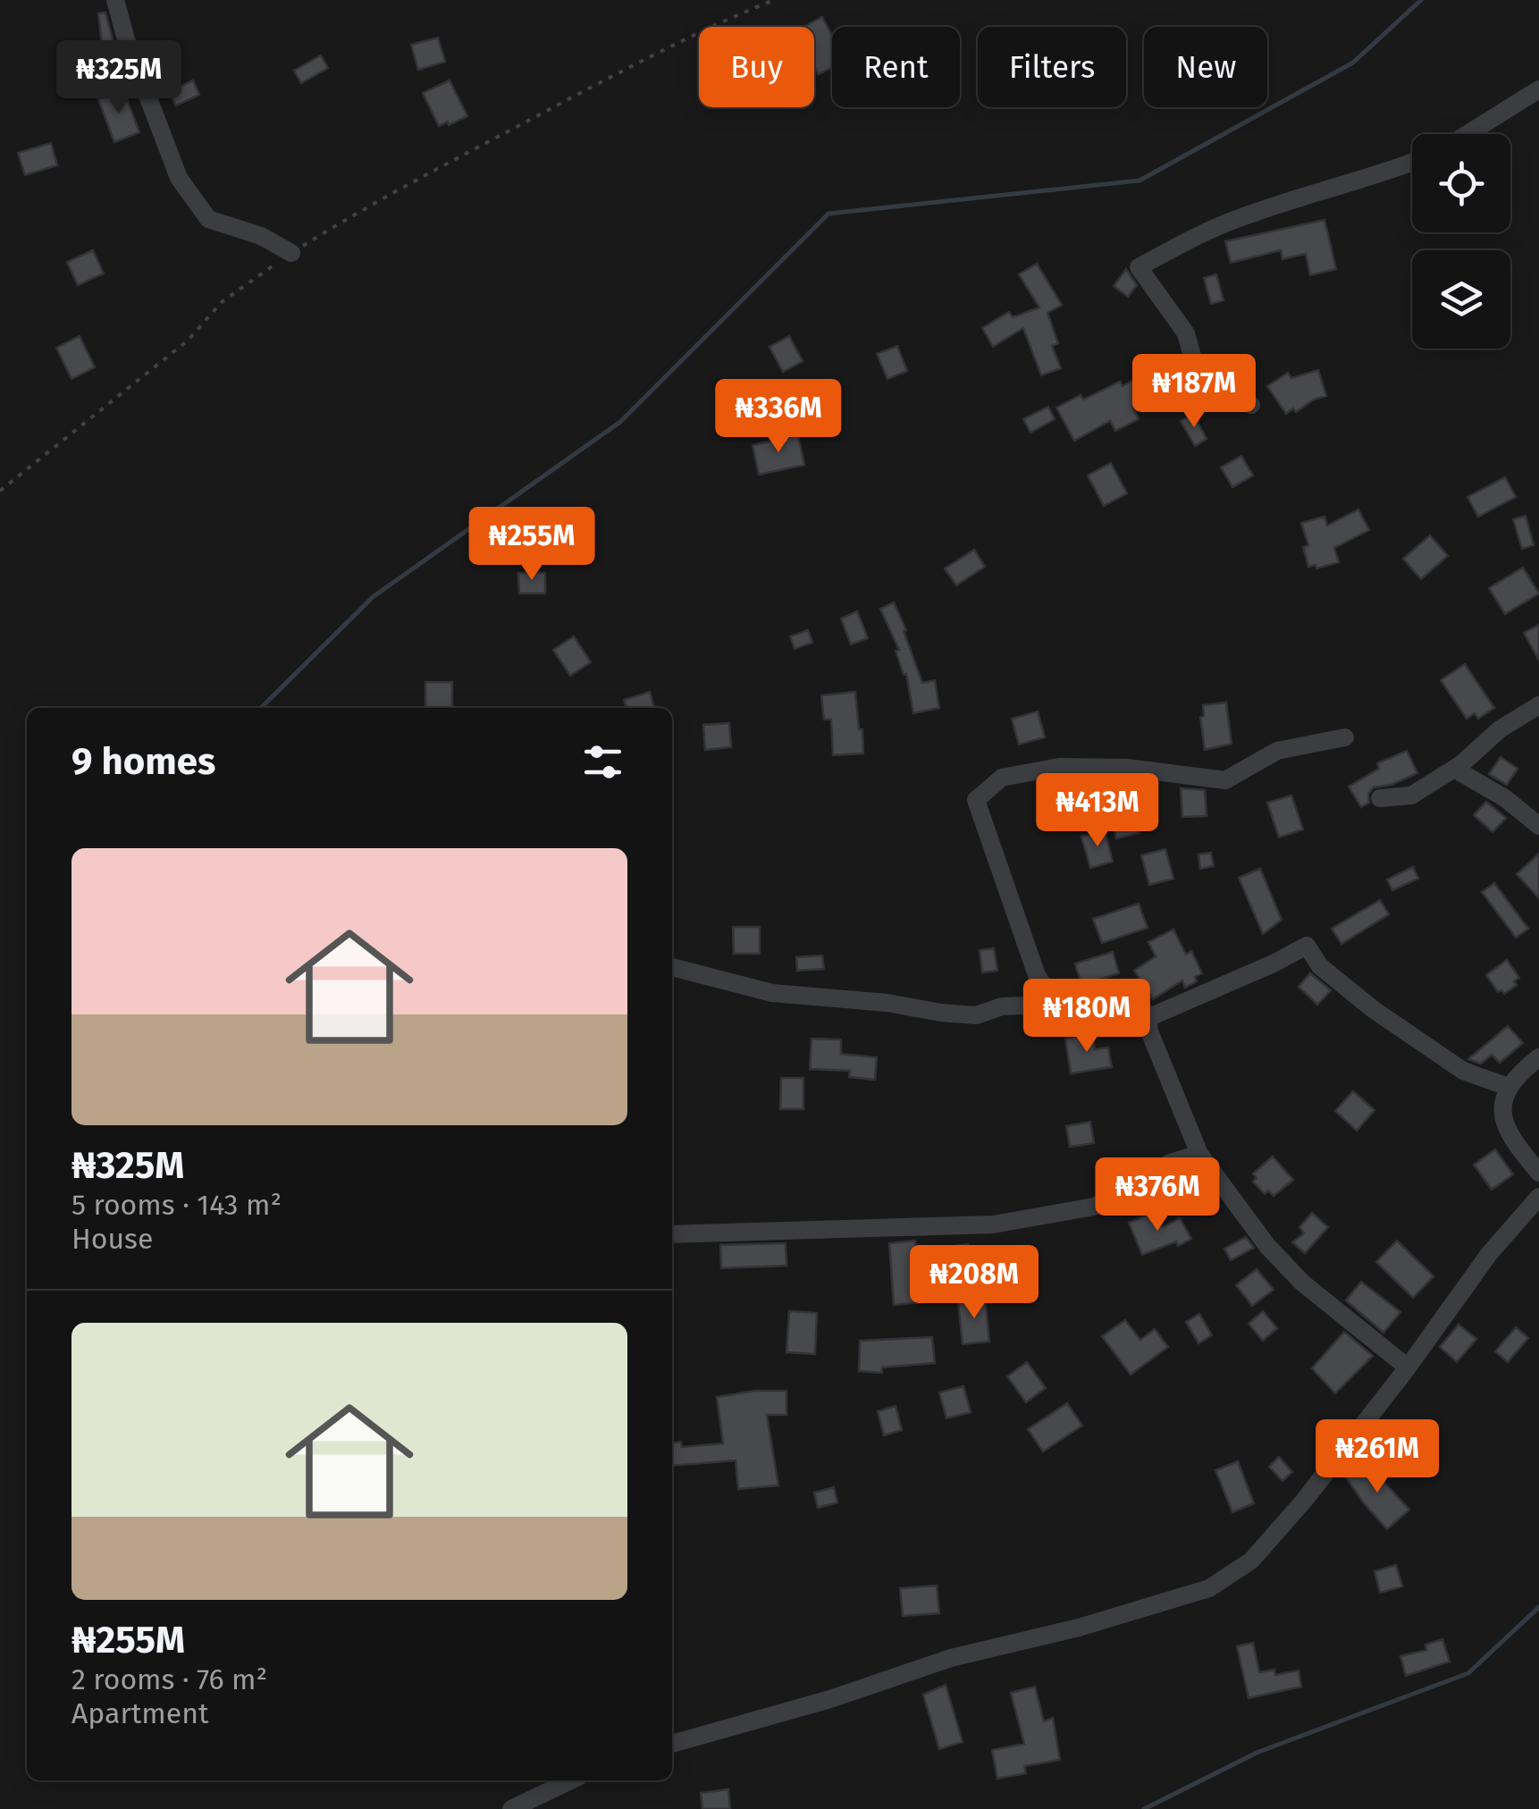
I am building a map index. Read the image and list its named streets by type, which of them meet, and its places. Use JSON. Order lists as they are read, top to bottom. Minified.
{"page":{"chip":["Buy","Rent","Filters","New"],"price":["₦325M","₦187M","₦336M","₦255M","₦413M","₦180M","₦376M","₦208M","₦261M"],"heading":"9 homes","list":[{"name":"₦325M","note":"5 rooms · 143 m² · House"},{"name":"₦255M","note":"2 rooms · 76 m² · Apartment"}]}}
